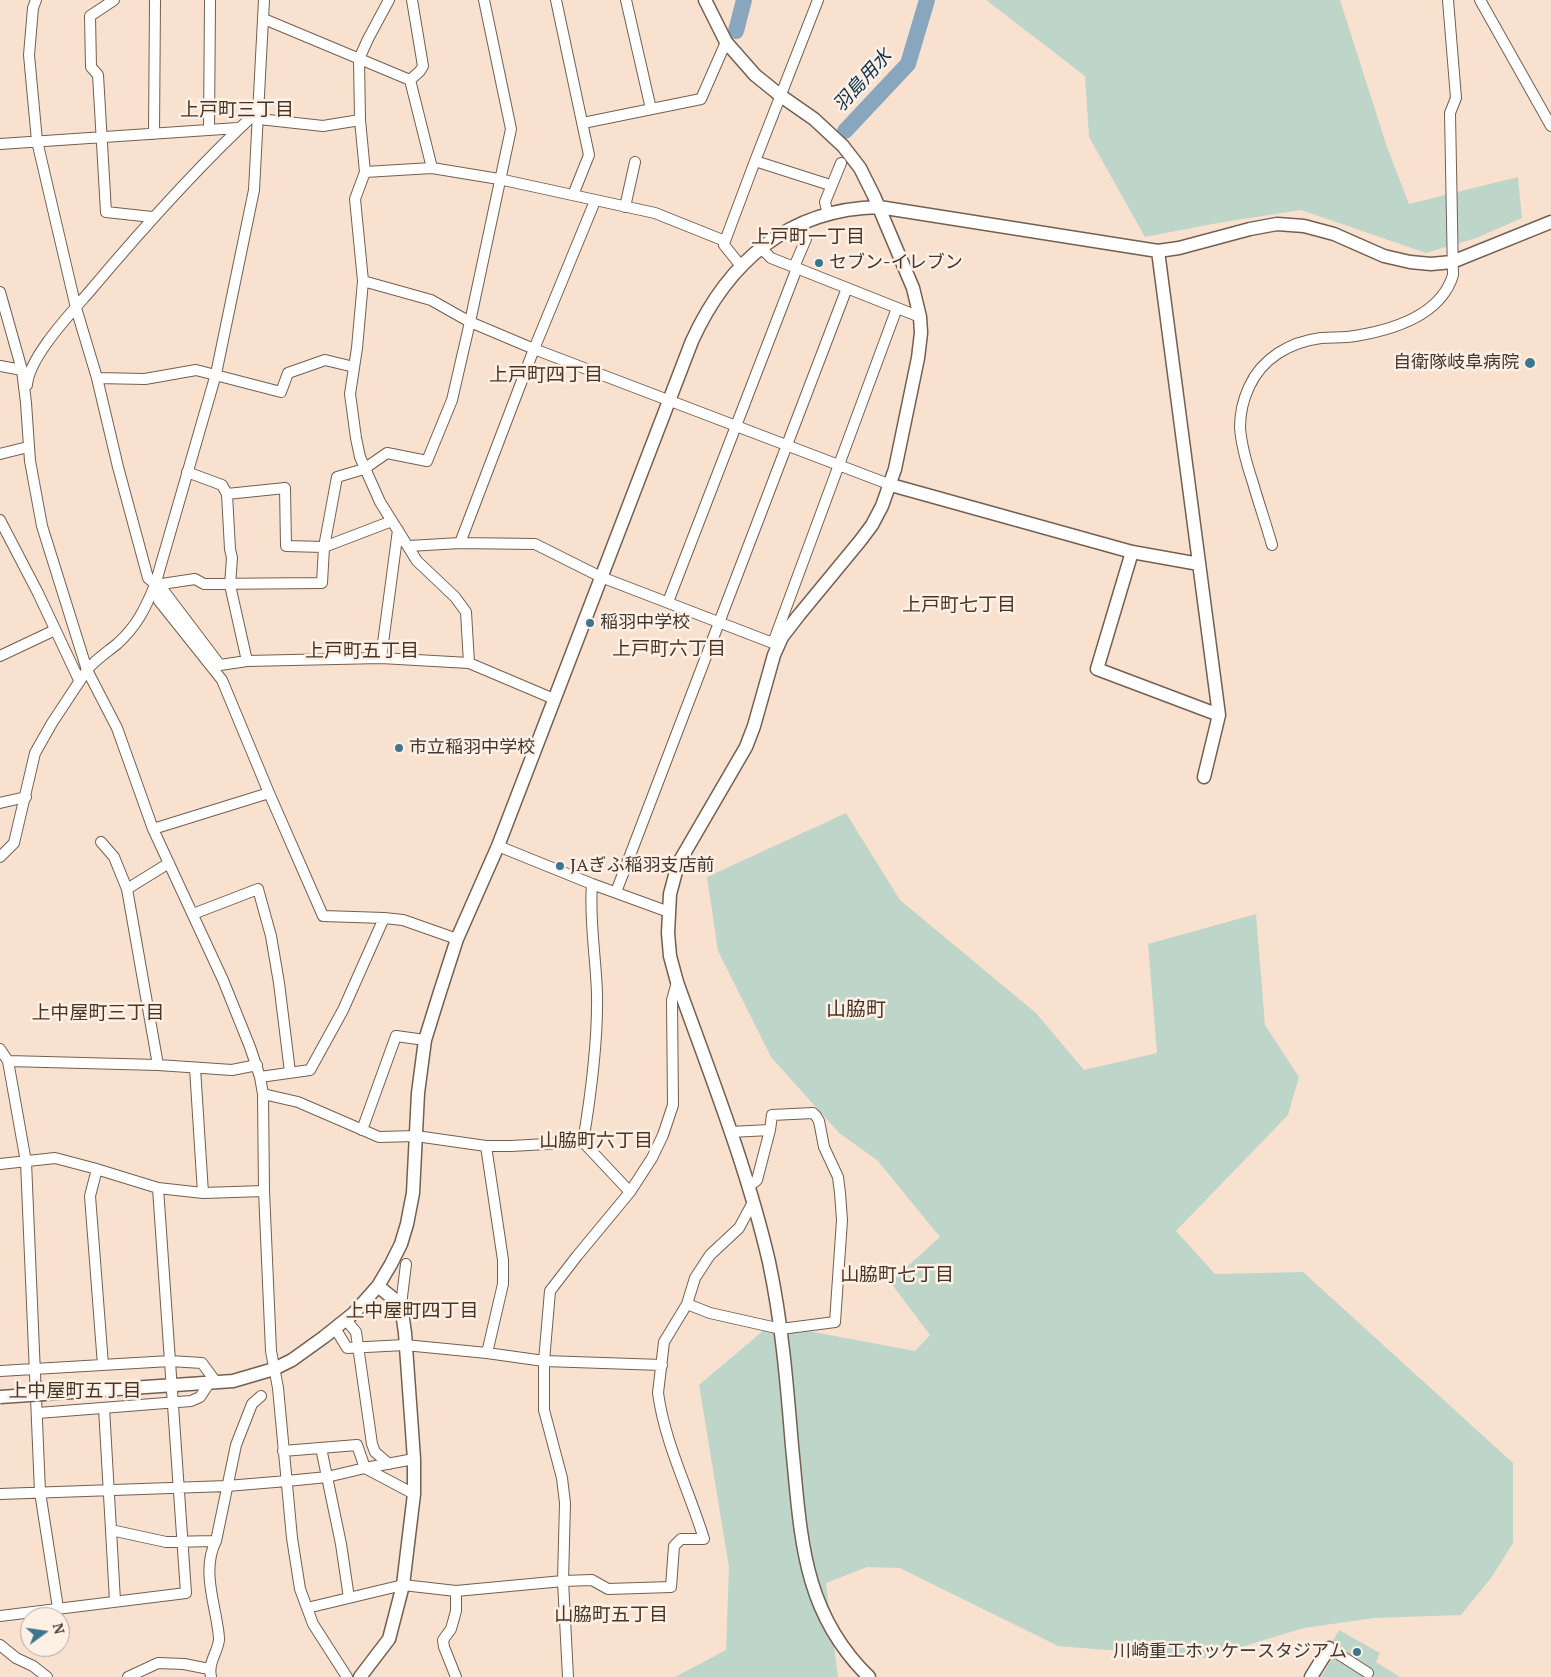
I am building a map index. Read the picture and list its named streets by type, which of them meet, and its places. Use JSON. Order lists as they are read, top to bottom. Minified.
{"districts":["上戸町三丁目","上戸町一丁目","上戸町四丁目","上戸町七丁目","上戸町六丁目","上戸町五丁目","山脇町","上中屋町三丁目","山脇町六丁目","山脇町七丁目","上中屋町四丁目","上中屋町五丁目","山脇町五丁目"],"water":["羽島用水"],"places":["セブン-イレブン","自衛隊岐阜病院","稲羽中学校","市立稲羽中学校","JAぎふ稲羽支店前","川崎重工ホッケースタジアム"],"north":"right"}
